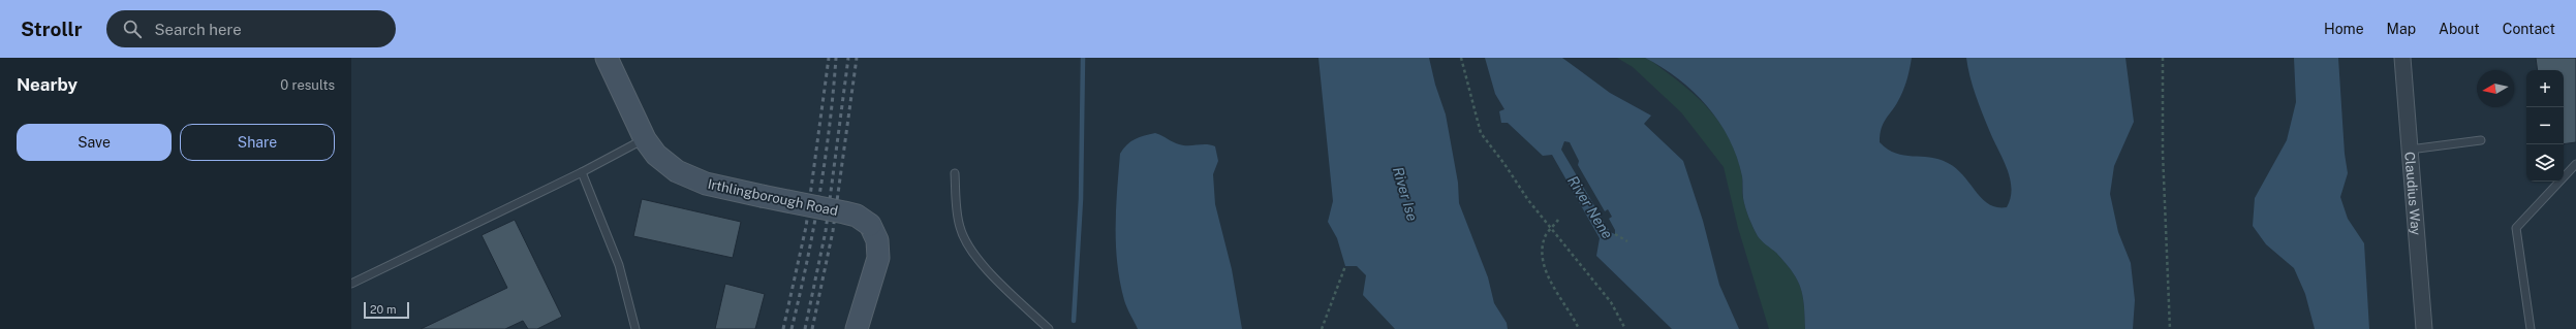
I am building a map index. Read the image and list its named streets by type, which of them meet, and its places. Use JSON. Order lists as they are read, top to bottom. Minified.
{"streets":{"main road":["Irthlingborough Road"],"street":["Claudius Way"]},"water":["River Ise","River Nene"],"scale_bar":"20 m","north":"left","page":{"header":"Strollr","search":"Search here","nav":["Home","Map","About","Contact"],"heading":["Nearby","0 results"],"map_buttons":["+","−"],"buttons":["Save","Share"],"scale":"20 m"}}
